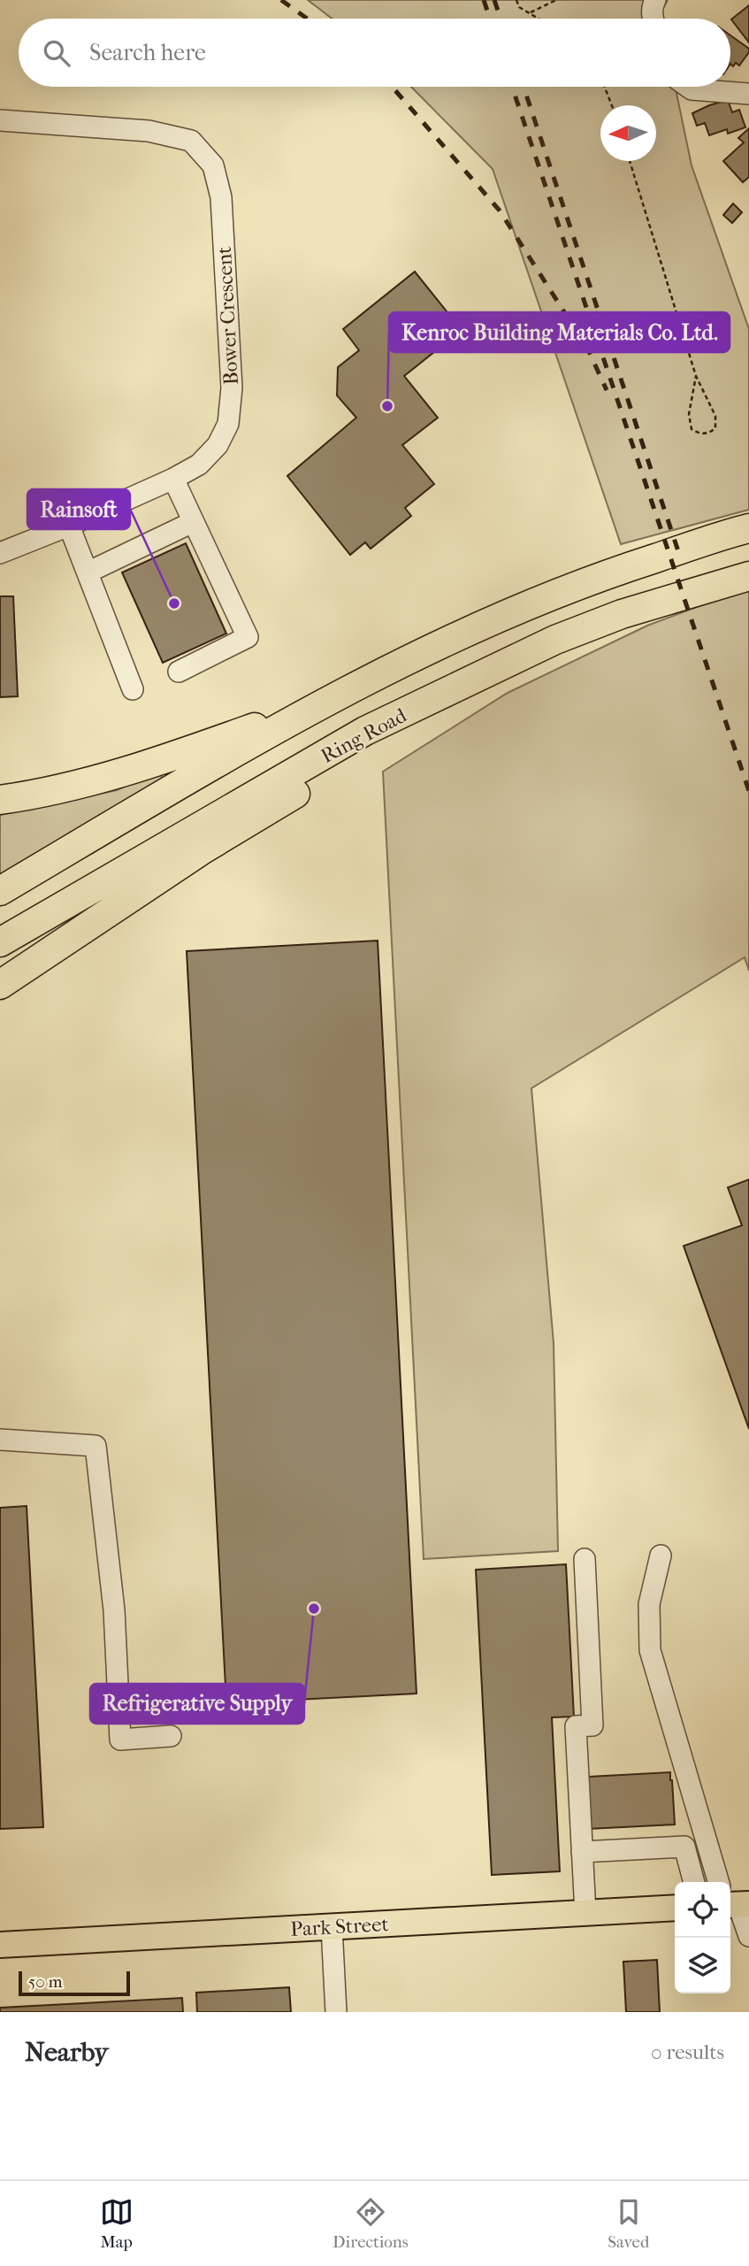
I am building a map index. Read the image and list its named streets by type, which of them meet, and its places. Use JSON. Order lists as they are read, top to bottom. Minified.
{"streets":{"highway":["Ring Road"],"main road":["Park Street"],"street":["Bower Crescent"]},"places":["Kenroc Building Materials Co. Ltd.","Rainsoft","Refrigerative Supply"],"scale_bar":"50 m","north":"left","page":{"search":"Search here","scale":"50 m","heading":["Nearby","0 results"],"nav":["Map","Directions","Saved"]}}
